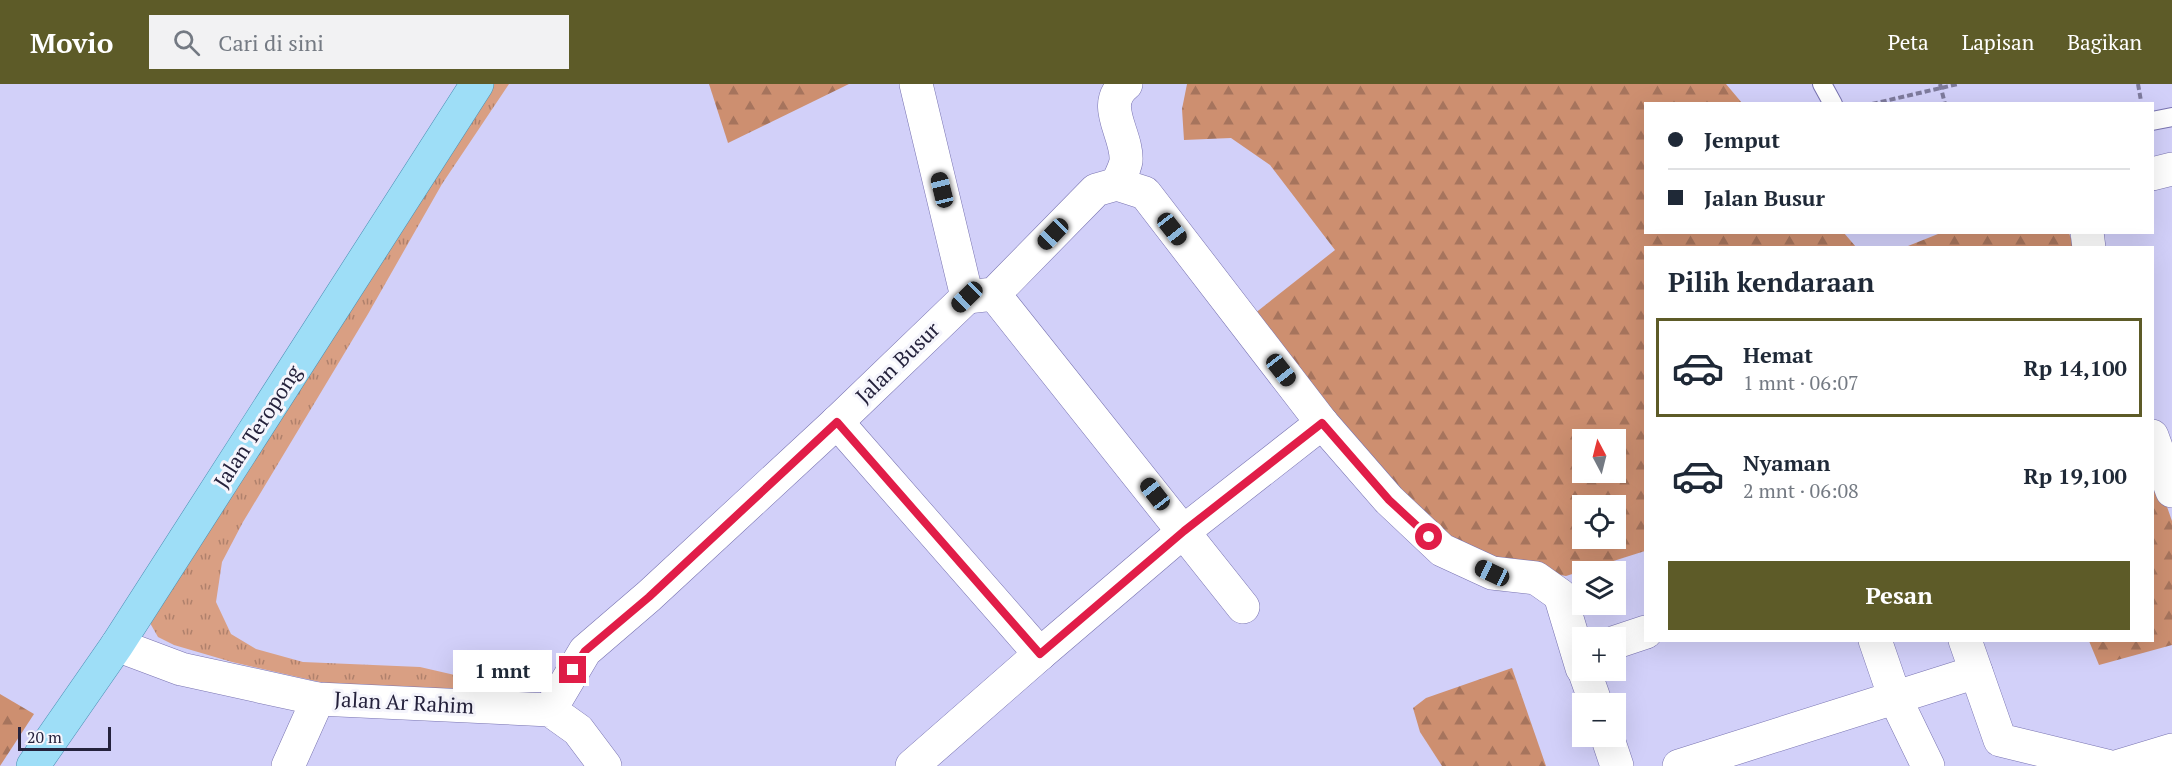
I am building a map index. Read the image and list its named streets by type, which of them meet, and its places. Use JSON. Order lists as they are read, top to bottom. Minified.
{"streets":{"main road":["Jalan Teropong"],"street":["Jalan Busur","Jalan Ar Rahim"]},"crossings":[["Jalan Busur","Jalan Ar Rahim"],["Jalan Teropong","Jalan Ar Rahim"]],"scale_bar":"20 m","north":"top","page":{"header":"Movio","search":"Cari di sini","nav":["Peta","Lapisan","Bagikan"],"banner":["Jemput","Jalan Busur"],"heading":"Pilih kendaraan","list":[{"name":"Hemat","note":"1 mnt · 06:07","value":"Rp 14,100"},{"name":"Nyaman","note":"2 mnt · 06:08","value":"Rp 19,100"}],"map_buttons":["+","−"],"buttons":"Pesan","bubble":"1 mnt","scale":"20 m"}}
